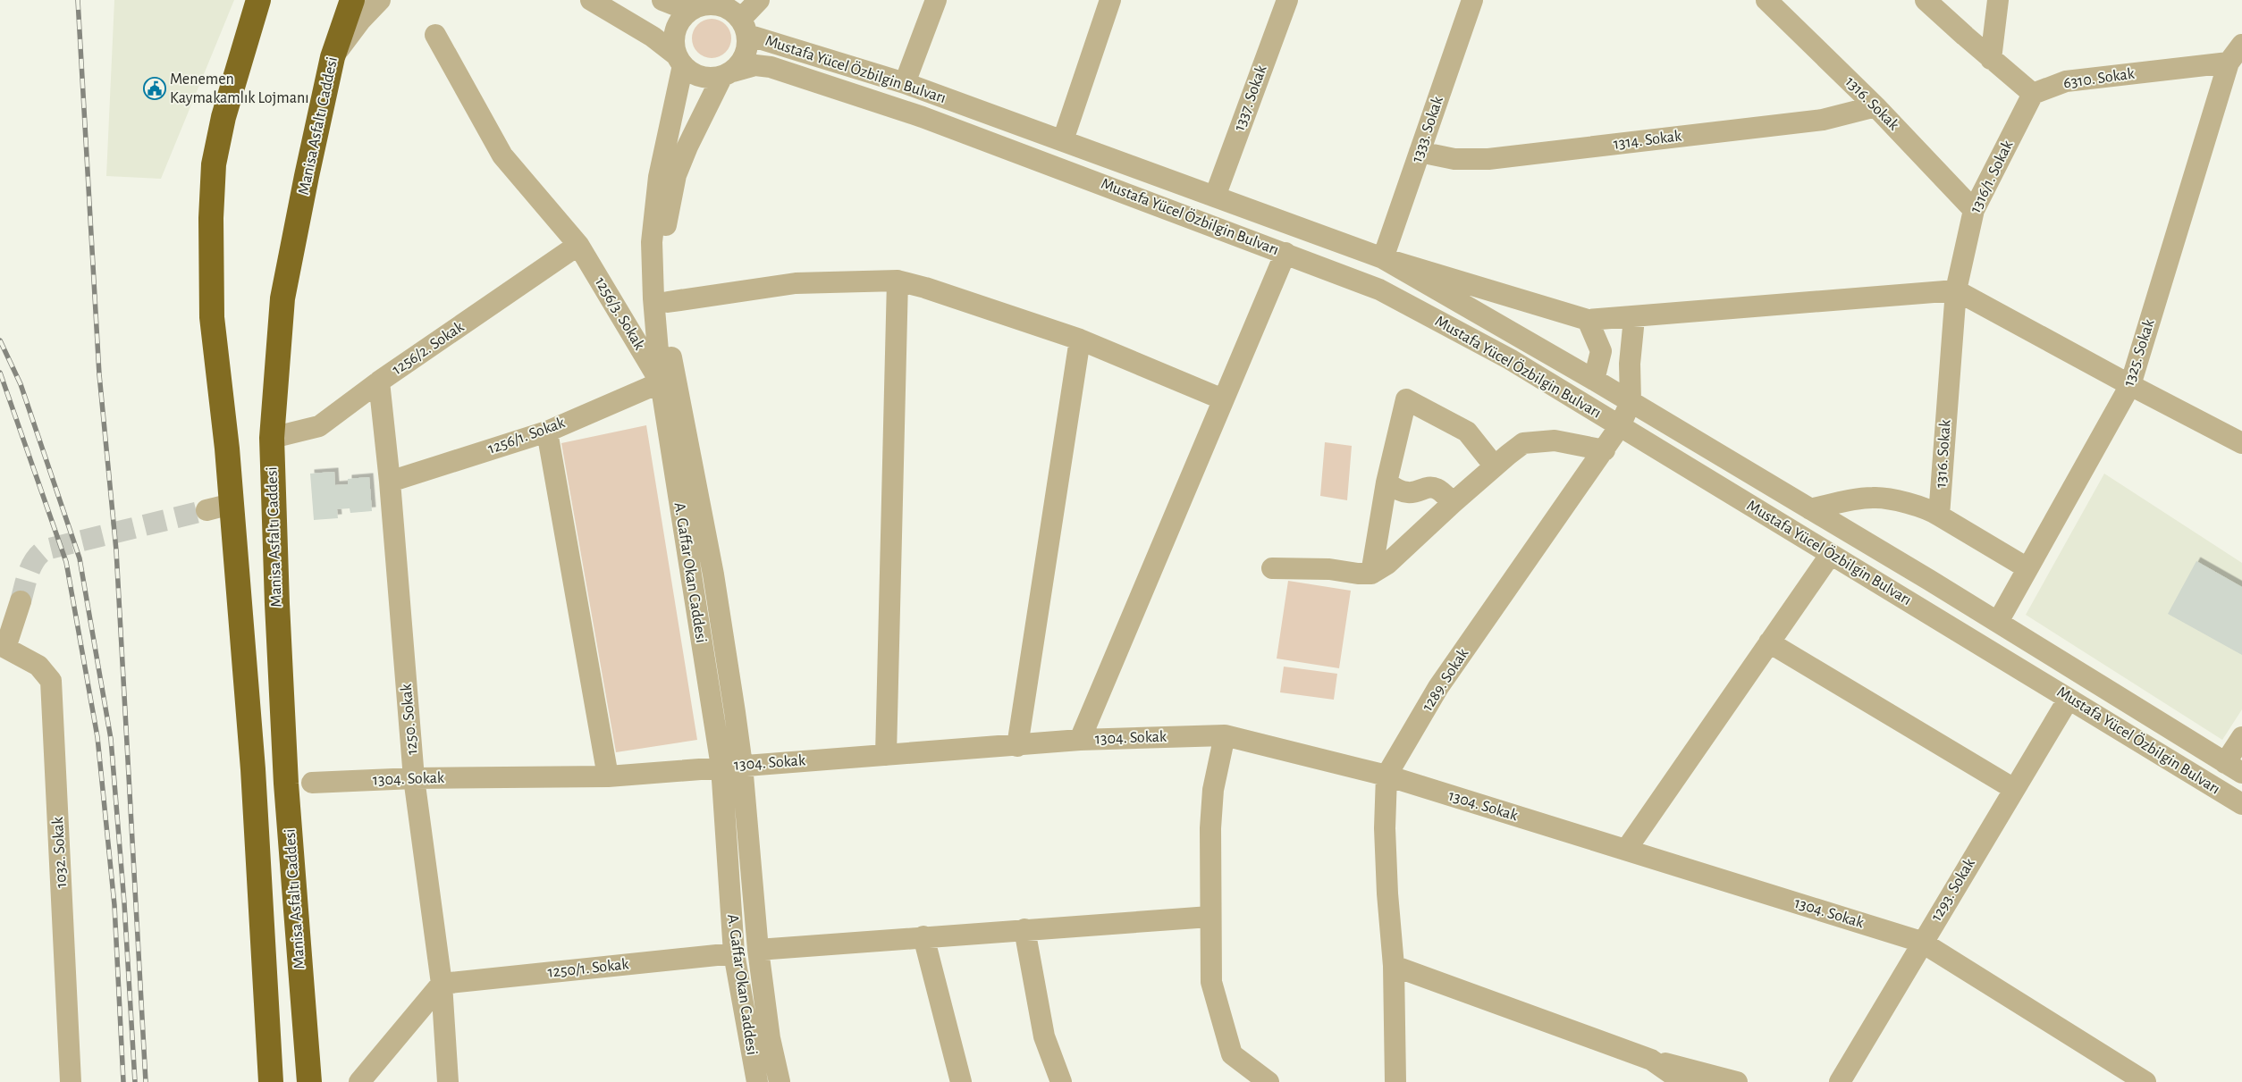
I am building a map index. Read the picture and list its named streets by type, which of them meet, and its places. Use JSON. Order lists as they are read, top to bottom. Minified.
{"streets":{"highway":["Manisa Asfaltı Caddesi"],"street":["Mustafa Yücel Özbilgin Bulvarı","6310. Sokak","1337. Sokak","1316. Sokak","1333. Sokak","1314. Sokak","1316/1. Sokak","1256/3. Sokak","1256/2. Sokak","1325. Sokak","1256/1. Sokak","A. Gaffar Okan Caddesi","1289. Sokak","1250. Sokak","1304. Sokak","1032. Sokak","1293. Sokak","1250/1. Sokak"]},"crossings":[["Mustafa Yücel Özbilgin Bulvarı","1337. Sokak"],["Mustafa Yücel Özbilgin Bulvarı","1333. Sokak"],["Mustafa Yücel Özbilgin Bulvarı","1325. Sokak"],["Mustafa Yücel Özbilgin Bulvarı","A. Gaffar Okan Caddesi"],["Mustafa Yücel Özbilgin Bulvarı","1289. Sokak"],["Mustafa Yücel Özbilgin Bulvarı","1293. Sokak"],["6310. Sokak","1316/1. Sokak"],["6310. Sokak","1325. Sokak"],["1316. Sokak","1314. Sokak"],["1316. Sokak","1316/1. Sokak"],["Manisa Asfaltı Caddesi","1256/2. Sokak"],["1333. Sokak","1314. Sokak"],["1256/3. Sokak","1256/2. Sokak"],["1256/3. Sokak","1256/1. Sokak"],["1256/3. Sokak","A. Gaffar Okan Caddesi"],["1256/2. Sokak","1250. Sokak"],["1256/1. Sokak","A. Gaffar Okan Caddesi"],["1256/1. Sokak","1250. Sokak"],["A. Gaffar Okan Caddesi","1304. Sokak"],["A. Gaffar Okan Caddesi","1250/1. Sokak"],["1289. Sokak","1304. Sokak"],["1250. Sokak","1304. Sokak"],["1250. Sokak","1250/1. Sokak"],["1304. Sokak","1293. Sokak"]],"places":{"public building":["Menemen Kaymakamlık Lojmanı"]}}
